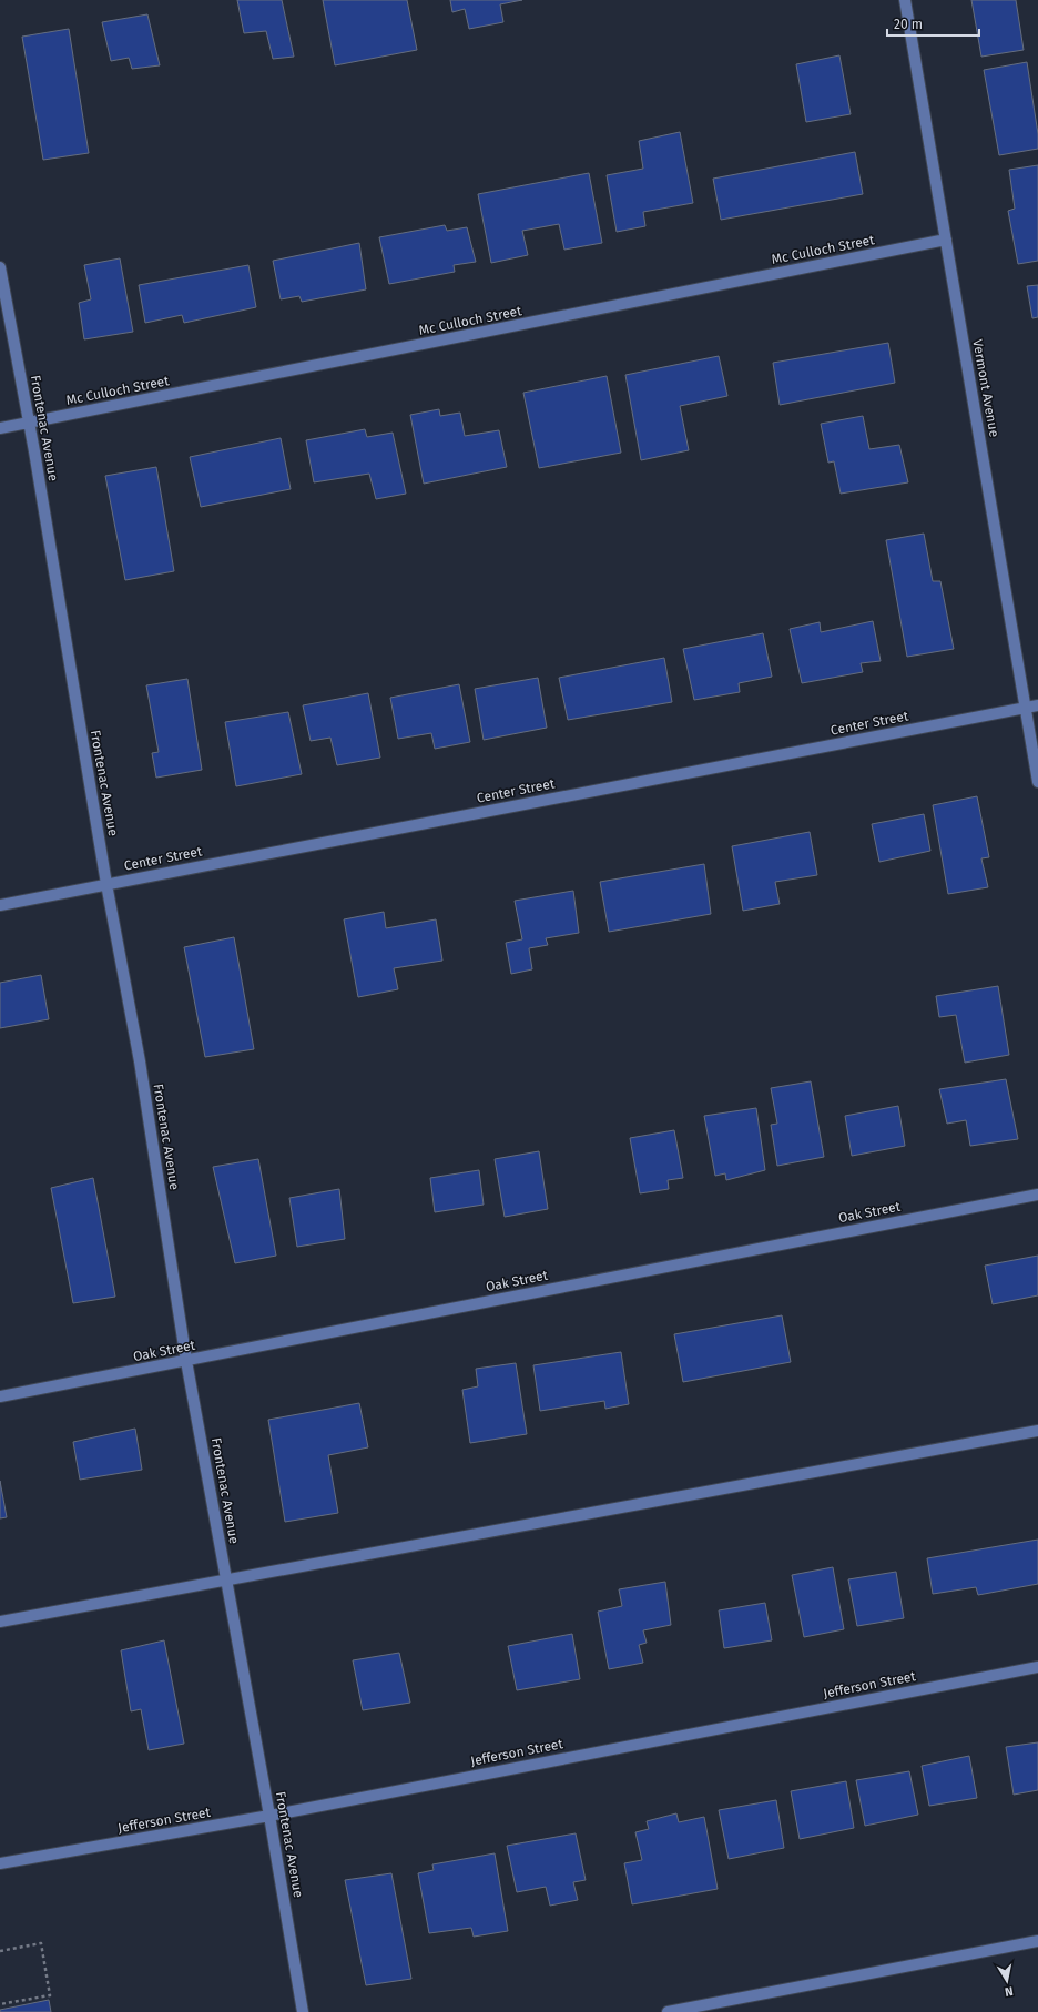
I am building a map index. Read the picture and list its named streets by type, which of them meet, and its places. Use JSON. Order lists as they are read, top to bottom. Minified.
{"streets":{"street":["Mc Culloch Street","Vermont Avenue","Frontenac Avenue","Center Street","Oak Street","Jefferson Street"]},"crossings":[["Mc Culloch Street","Vermont Avenue"],["Mc Culloch Street","Frontenac Avenue"],["Vermont Avenue","Center Street"],["Frontenac Avenue","Center Street"],["Frontenac Avenue","Oak Street"],["Frontenac Avenue","Jefferson Street"]],"scale_bar":"20 m","north":"bottom"}
